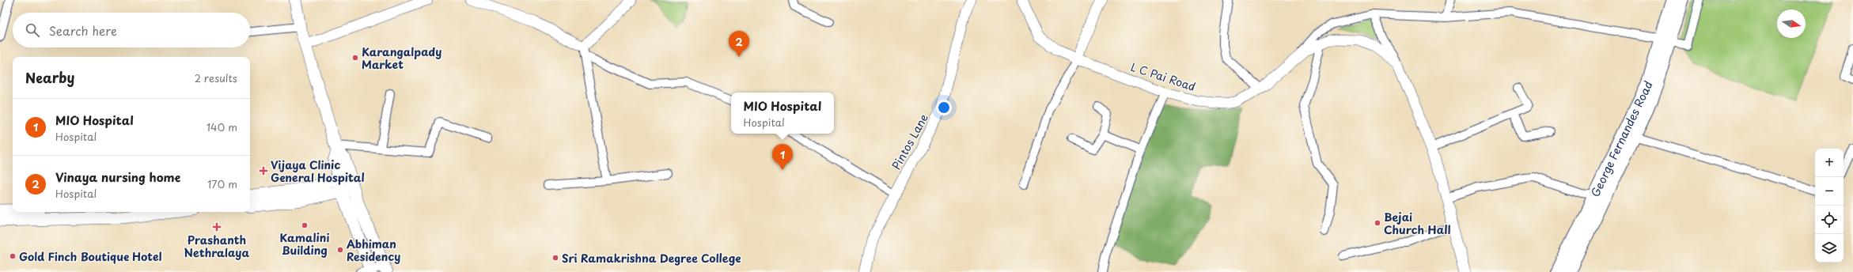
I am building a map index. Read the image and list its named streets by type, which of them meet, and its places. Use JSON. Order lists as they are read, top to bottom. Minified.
{"streets":{"main road":["George Fernandes Road"],"street":["L C Pai Road","Pintos Lane"]},"places":{"other":["Karangalpady Market","Bejai Church Hall","Kamalini Building","Abhiman Residency","Gold Finch Boutique Hotel","Sri Ramakrishna Degree College"],"health":["Vijaya Clinic General Hospital","Prashanth Nethralaya"]},"north":"right","page":{"search":"Search here","pins":["2","1"],"heading":["Nearby","2 results"],"popup":["MIO Hospital","Hospital"],"list":[{"mark":"1","name":"MIO Hospital","note":"Hospital","value":"140 m"},{"mark":"2","name":"Vinaya nursing home","note":"Hospital","value":"170 m"}],"map_buttons":["+","−"]}}
